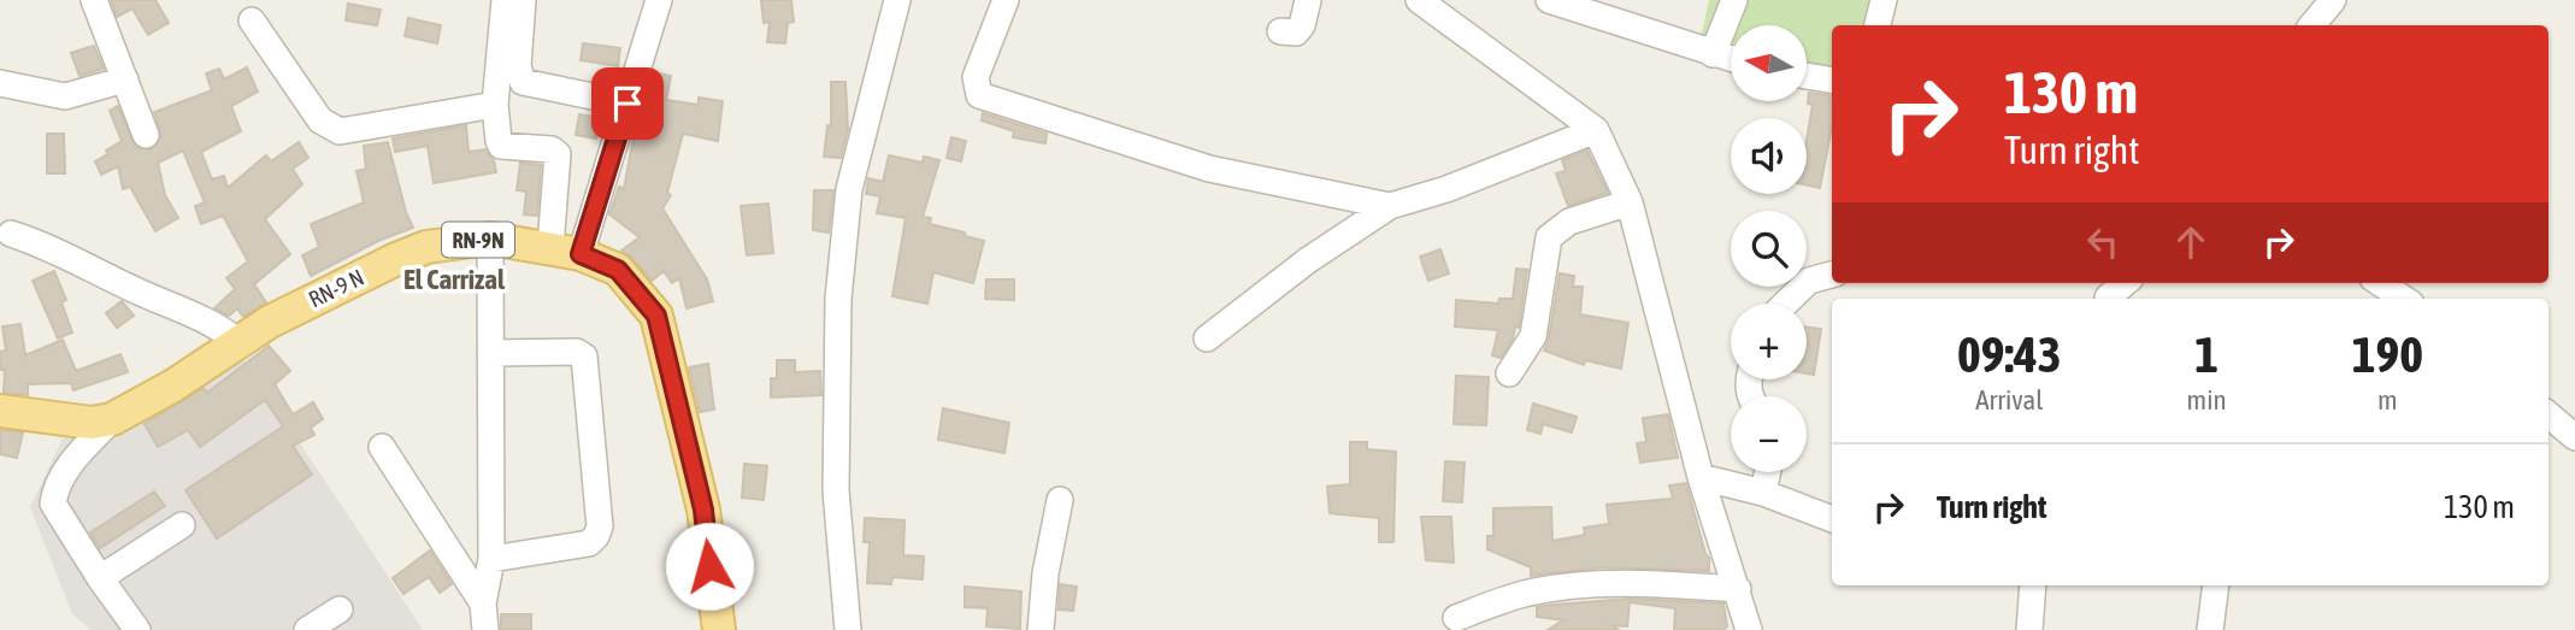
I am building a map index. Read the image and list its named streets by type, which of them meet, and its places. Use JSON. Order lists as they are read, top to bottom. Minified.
{"streets":{"main road":["RN-9N","RN-9 N"]},"districts":["El Carrizal"],"north":"left","page":{"map_buttons":["+","−"],"turn":["130 m","Turn right"],"eta":["09:43","Arrival","1","min","190","m"],"list":[{"name":"Turn right","value":"130 m"}]}}
